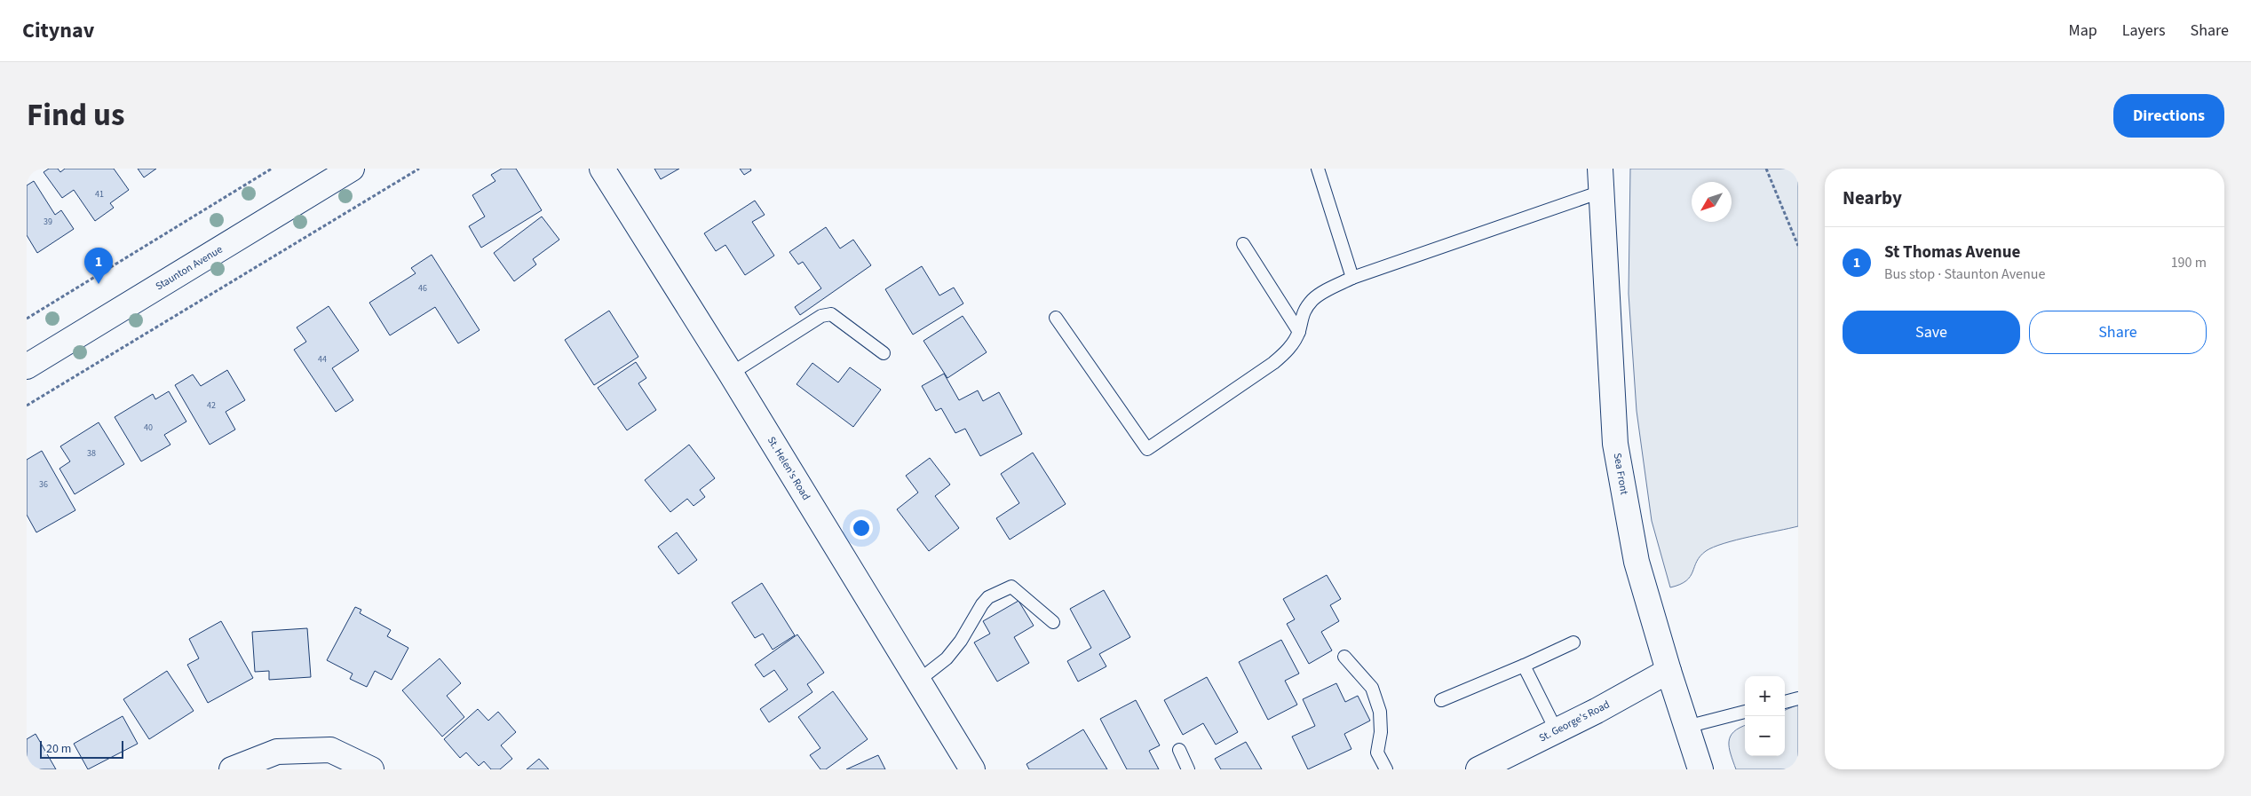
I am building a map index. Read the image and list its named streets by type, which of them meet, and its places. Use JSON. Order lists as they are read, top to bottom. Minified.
{"streets":{"street":["Staunton Avenue","St. Helen's Road","Sea Front","St. George's Road"]},"crossings":[["Sea Front","St. George's Road"]],"house_numbers":["41","39","46","44","42","40","38","36"],"scale_bar":"20 m","north":"bottom left","page":{"header":"Citynav","nav":["Map","Layers","Share"],"title":"Find us","buttons":["Directions",["Save","Share"]],"heading":"Nearby","list":[{"mark":"1","name":"St Thomas Avenue","note":"Bus stop · Staunton Avenue","value":"190 m"}],"pins":"1","map_buttons":["+","−"],"scale":"20 m"}}
